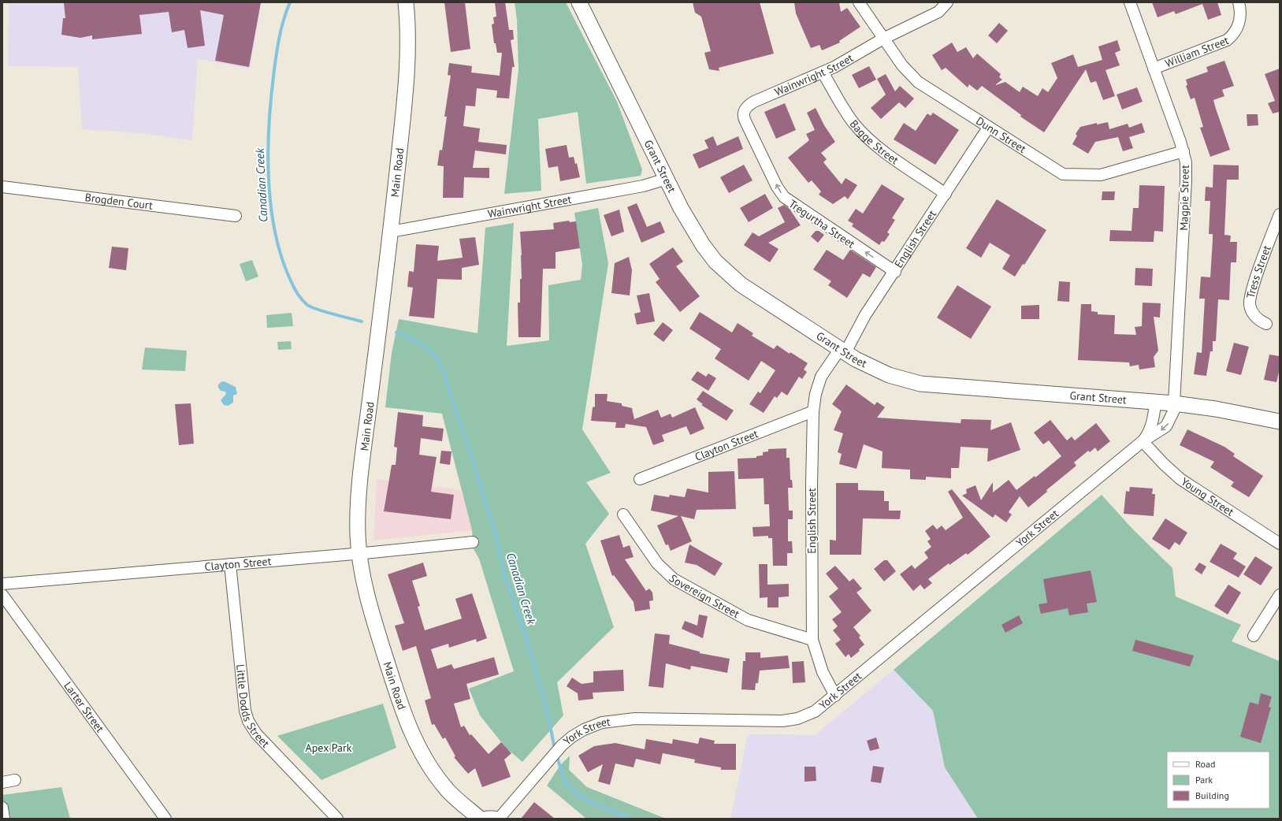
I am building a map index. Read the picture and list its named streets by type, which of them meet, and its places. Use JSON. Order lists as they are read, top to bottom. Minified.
{"streets":{"main road":["Grant Street","Main Road"],"street":["William Street","Wainwright Street","Dunn Street","Bagge Street","Magpie Street","Brogden Court","Tregurtha Street","English Street","Tress Street","Clayton Street","Young Street","York Street","Sovereign Street","Little Dodds Street","Larter Street"]},"crossings":[["William Street","Magpie Street"],["Wainwright Street","Dunn Street"],["Wainwright Street","Bagge Street"],["Wainwright Street","Grant Street"],["Wainwright Street","Main Road"],["Wainwright Street","Tregurtha Street"],["Dunn Street","Magpie Street"],["Dunn Street","English Street"],["Bagge Street","English Street"],["Grant Street","Magpie Street"],["Grant Street","English Street"],["Grant Street","York Street"],["Main Road","Clayton Street"],["Magpie Street","York Street"],["Tregurtha Street","English Street"],["English Street","Clayton Street"],["English Street","York Street"],["English Street","Sovereign Street"],["Clayton Street","Little Dodds Street"],["Young Street","York Street"]],"one_way":["Tregurtha Street"],"water":["Canadian Creek"],"parks":["Apex Park"],"legend":["Road","Park","Building"]}
